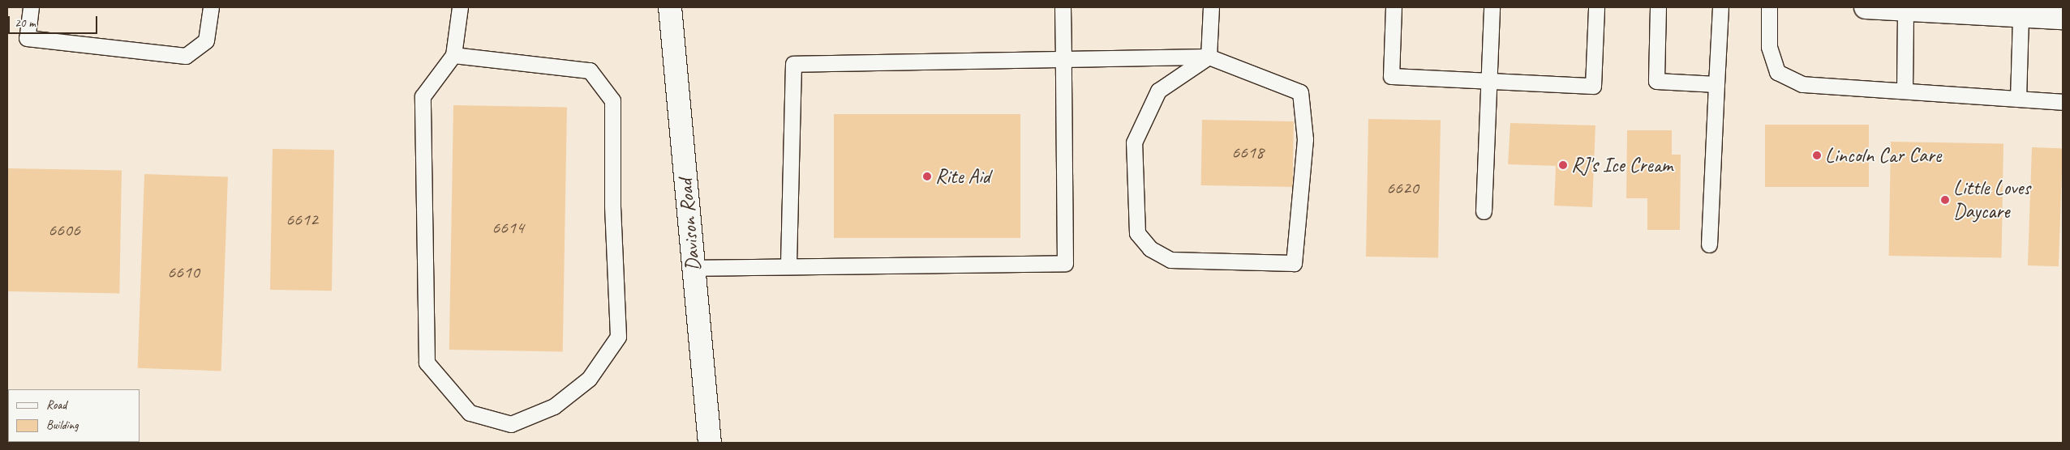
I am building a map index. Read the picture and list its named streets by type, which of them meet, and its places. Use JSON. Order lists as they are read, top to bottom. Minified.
{"streets":{"street":["Davison Road"]},"places":["Lincoln Car Care","RJ's Ice Cream","Rite Aid","Little Loves Daycare"],"house_numbers":["6618","6620","6612","6614","6606","6610"],"legend":["Road","Building"],"scale_bar":"20 m"}
